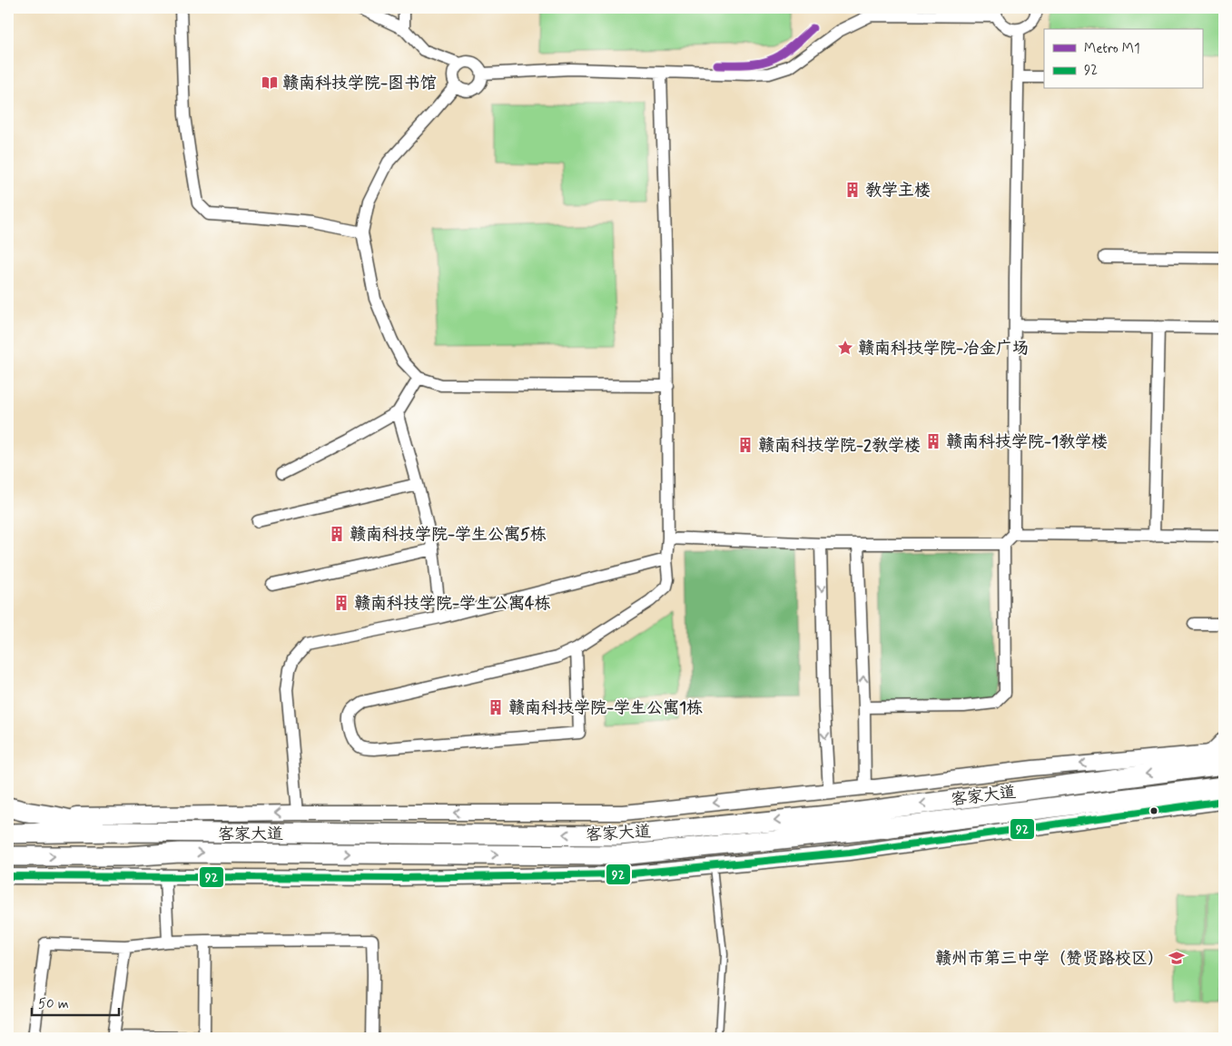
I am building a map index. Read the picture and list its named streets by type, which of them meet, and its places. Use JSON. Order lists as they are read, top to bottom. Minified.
{"streets":{"main road":["客家大道"]},"places":{"library":["赣南科技学院-图书馆"],"building":["教学主楼","赣南科技学院-1教学楼","赣南科技学院-2教学楼","赣南科技学院-学生公寓5栋","赣南科技学院-学生公寓4栋","赣南科技学院-学生公寓1栋"],"place":["赣南科技学院-冶金广场"],"school or university":["赣州市第三中学（赞贤路校区）"]},"lines":["metro line M1","transit line 92"],"legend":["Metro M1","92"],"scale_bar":"50 m"}
